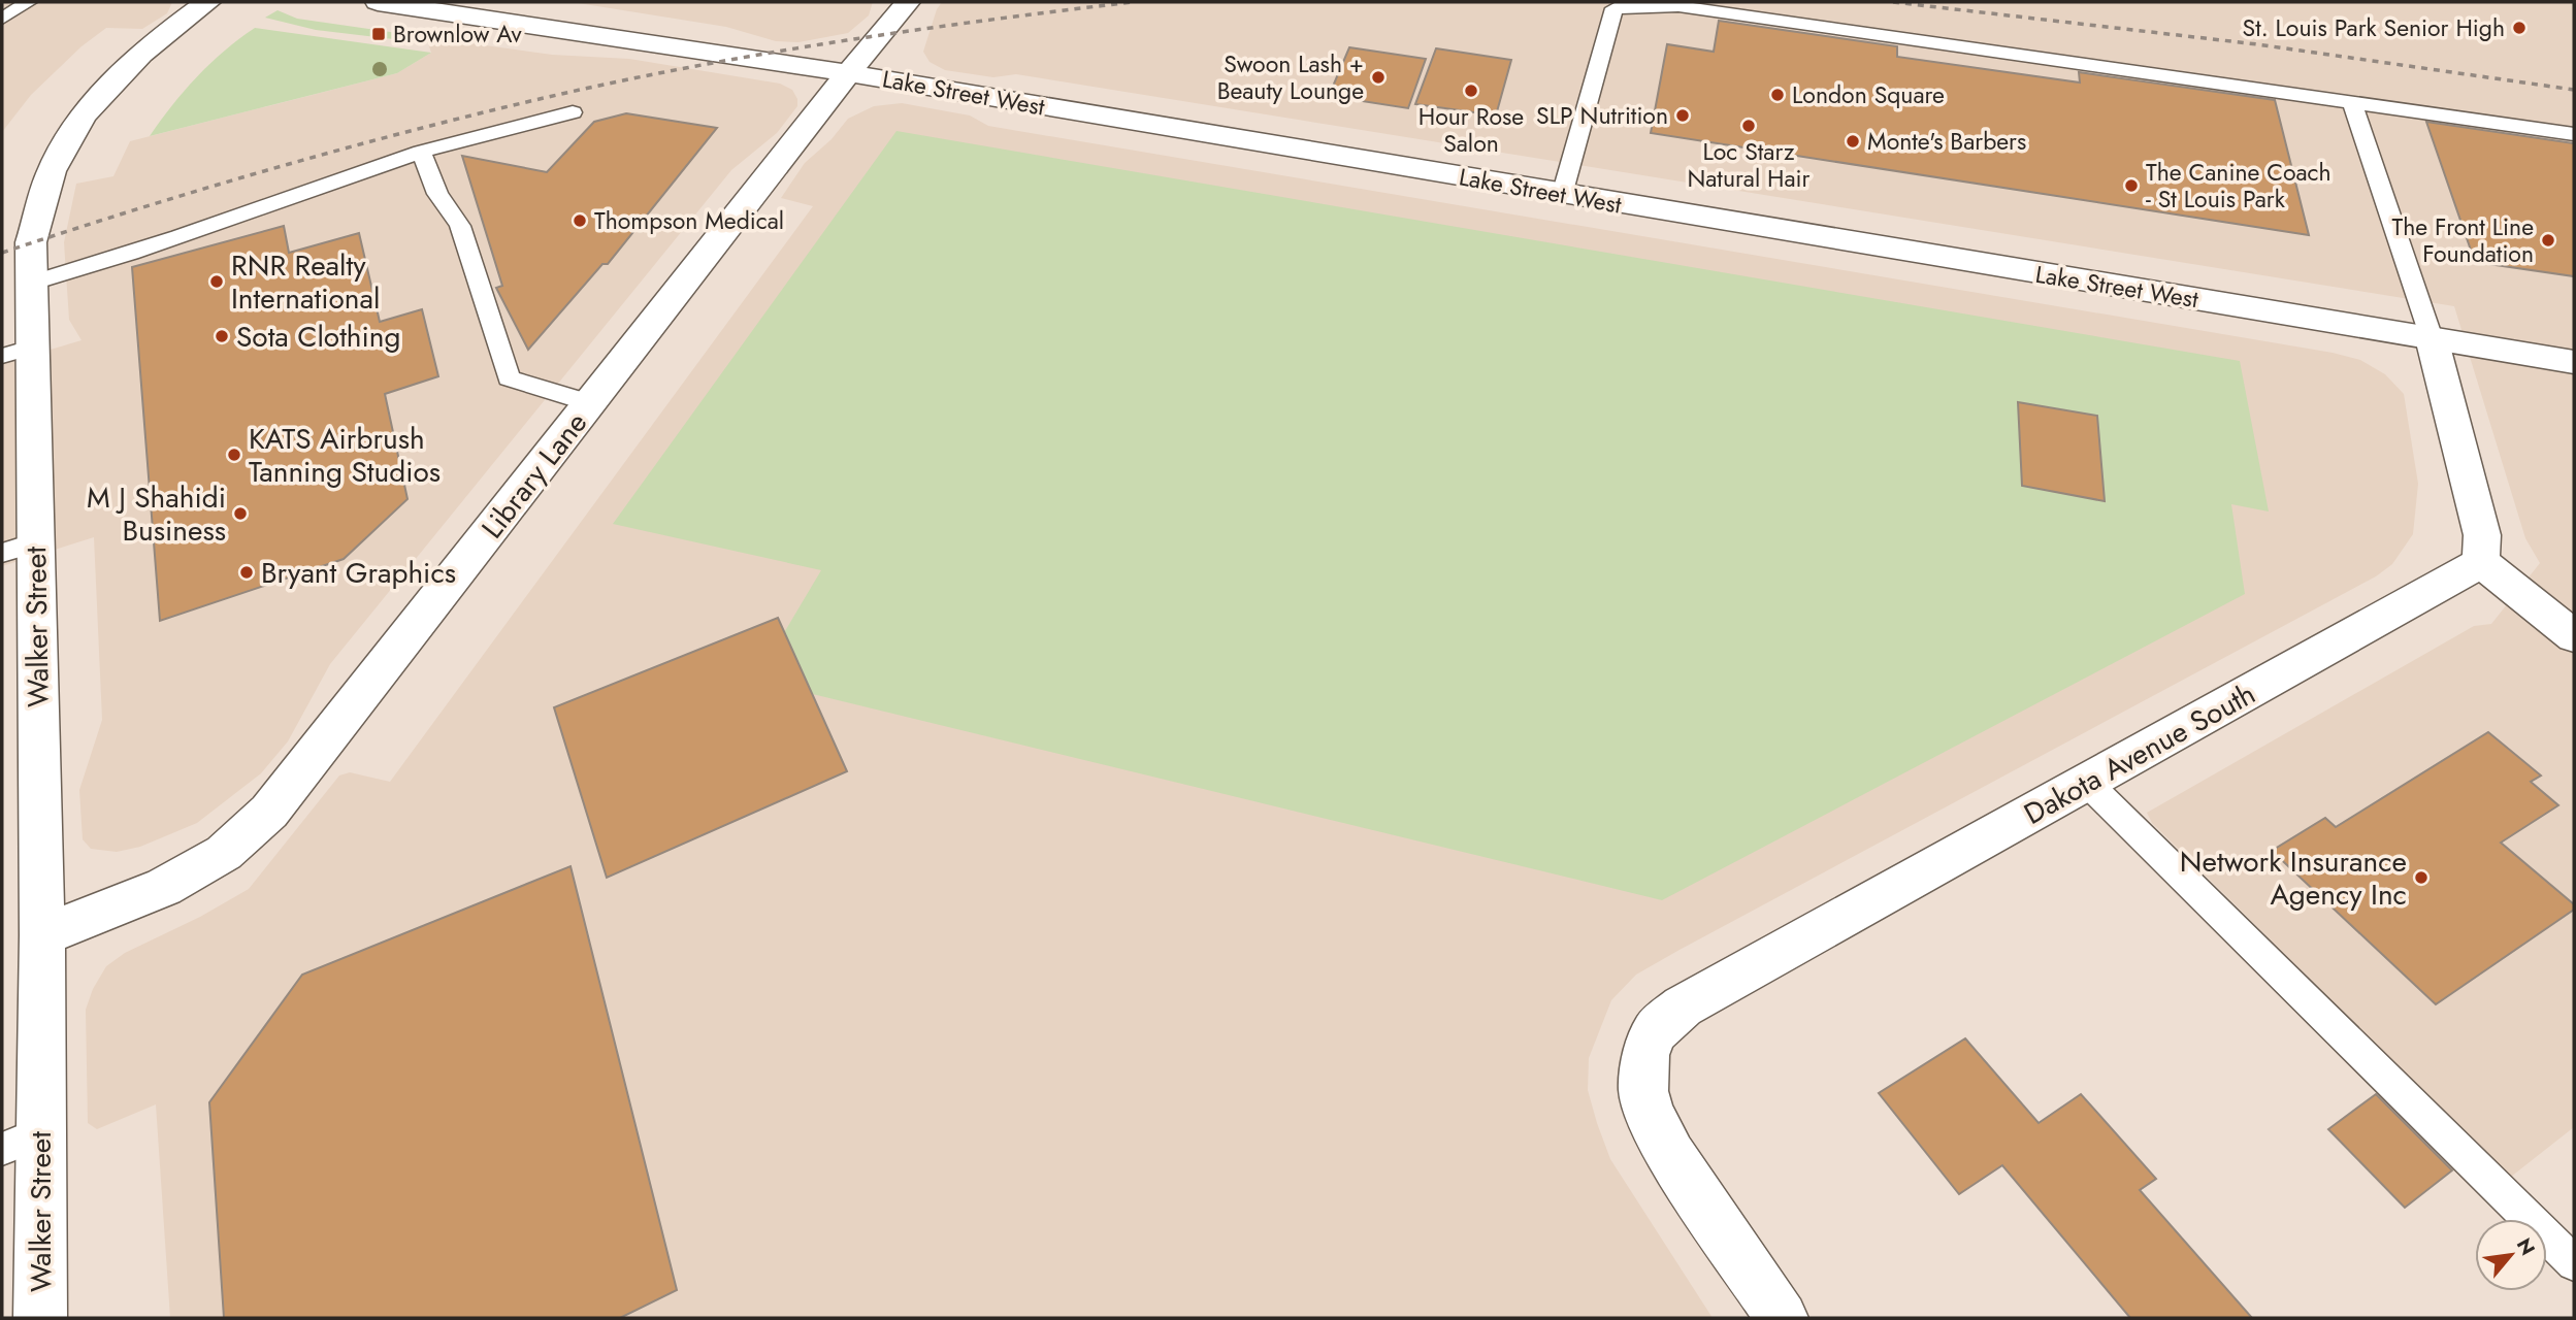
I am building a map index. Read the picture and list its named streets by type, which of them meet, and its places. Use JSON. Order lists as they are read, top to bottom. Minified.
{"streets":{"street":["Lake Street West","Library Lane","Walker Street","Dakota Avenue South"]},"crossings":[["Lake Street West","Library Lane"],["Library Lane","Walker Street"]],"places":{"other":["St. Louis Park Senior High","Swoon Lash + Beauty Lounge","Hour Rose Salon","London Square","SLP Nutrition","Loc Starz Natural Hair","Monte's Barbers","The Canine Coach - St Louis Park","Thompson Medical","The Front Line Foundation","RNR Realty International","Sota Clothing","KATS Airbrush Tanning Studios","M J Shahidi Business","Bryant Graphics","Network Insurance Agency Inc"],"transit":["Brownlow Av"]},"north":"top right"}
